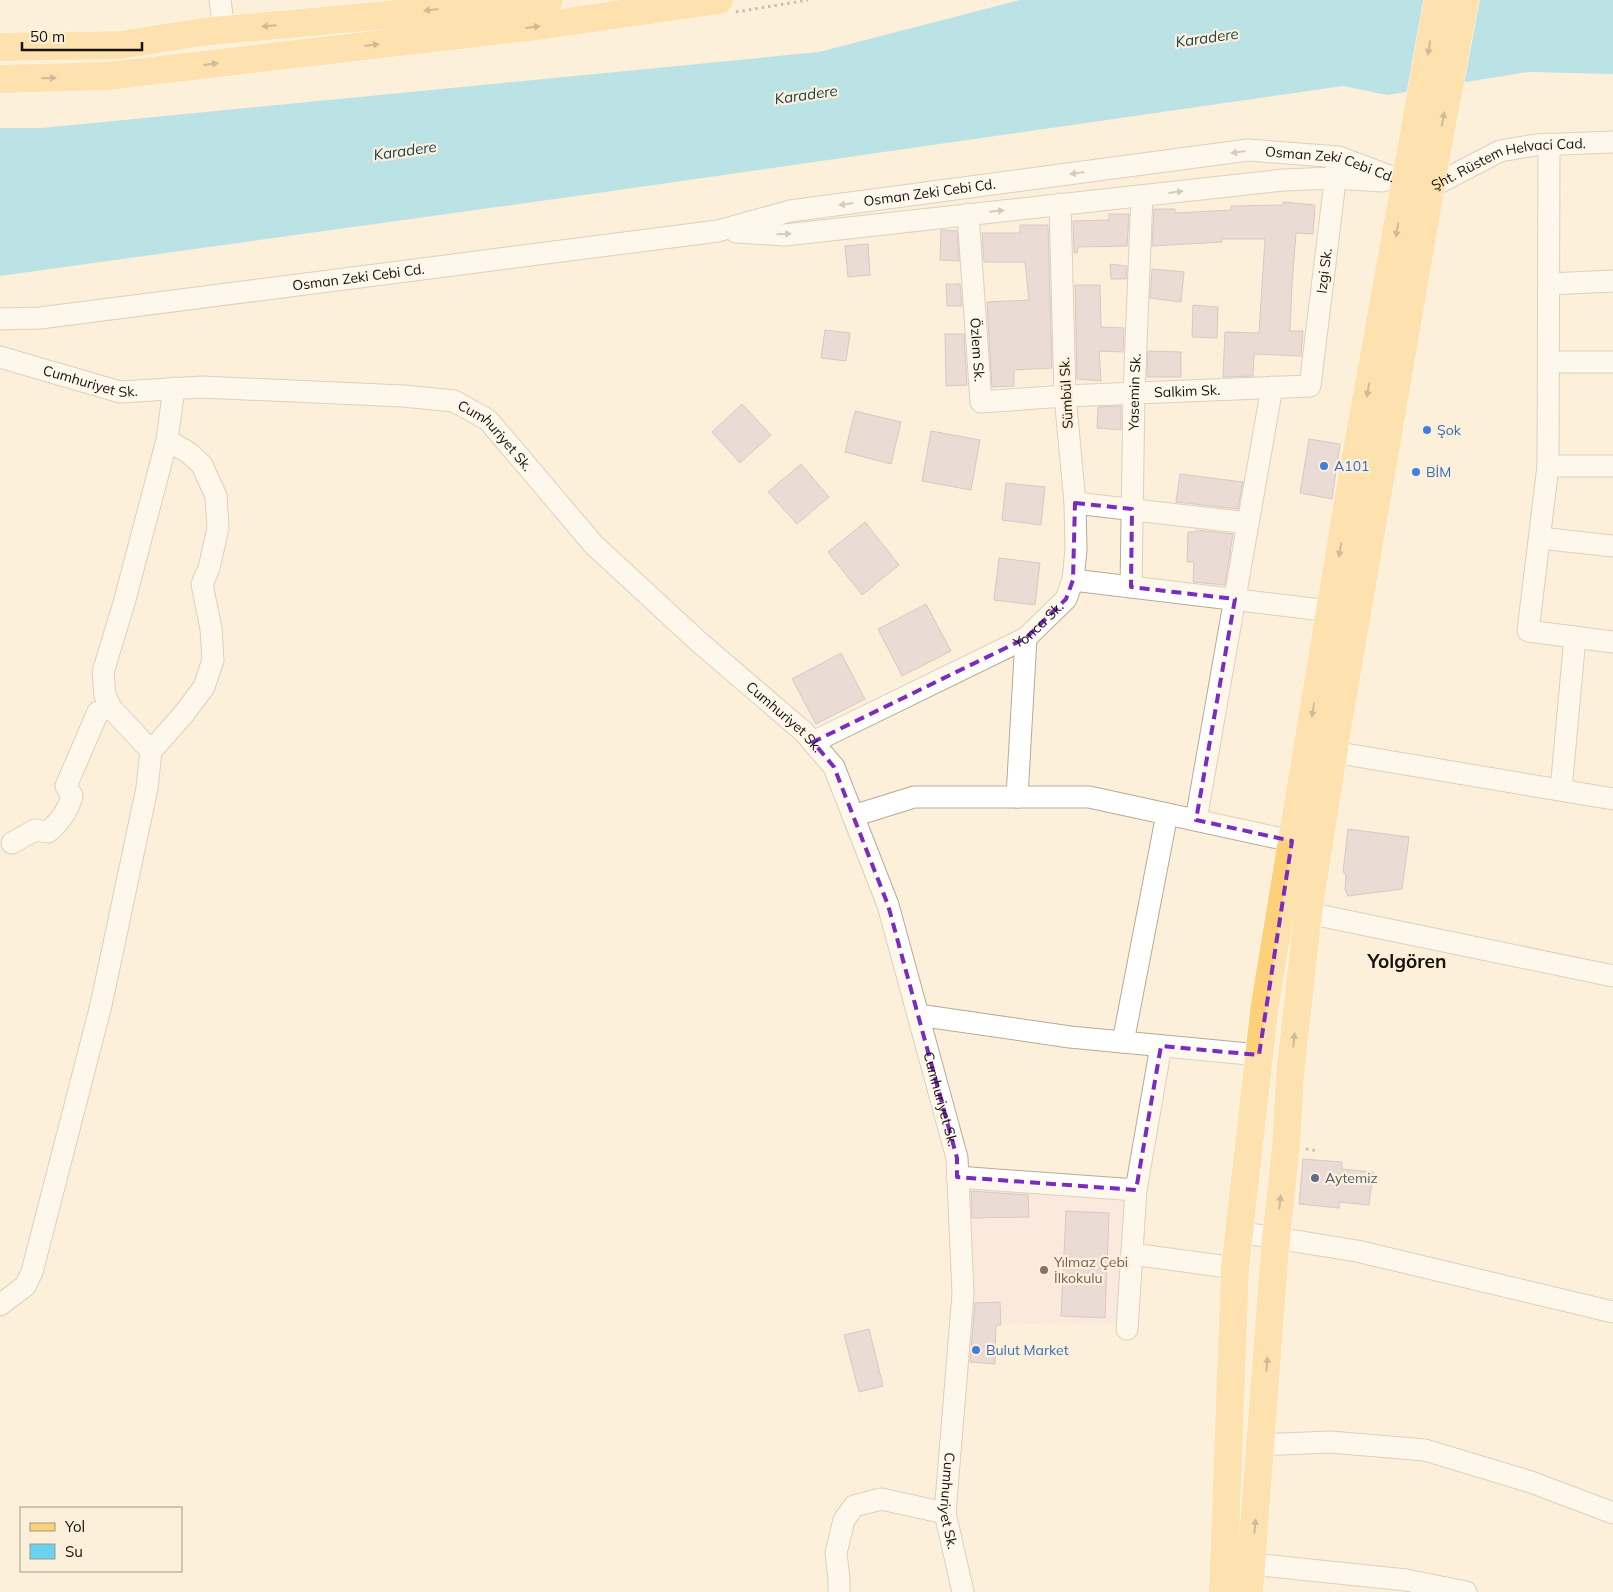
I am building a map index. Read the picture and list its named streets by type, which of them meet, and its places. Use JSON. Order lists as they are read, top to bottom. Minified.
{"streets":{"street":["Şht. Rüstem Helvaci Cad.","Osman Zeki Cebi Cd.","Izgi Sk.","Özlem Sk.","Cumhuriyet Sk.","Salkim Sk.","Yasemin Sk.","Sümbül Sk.","Yonca Sk."]},"crossings":[["Şht. Rüstem Helvaci Cad.","Osman Zeki Cebi Cd."],["Osman Zeki Cebi Cd.","Izgi Sk."],["Osman Zeki Cebi Cd.","Özlem Sk."],["Osman Zeki Cebi Cd.","Yasemin Sk."],["Osman Zeki Cebi Cd.","Sümbül Sk."],["Izgi Sk.","Salkim Sk."],["Özlem Sk.","Salkim Sk."],["Özlem Sk.","Sümbül Sk."],["Cumhuriyet Sk.","Yonca Sk."],["Salkim Sk.","Yasemin Sk."],["Salkim Sk.","Sümbül Sk."],["Sümbül Sk.","Yonca Sk."]],"districts":["Yolgören"],"water":["Karadere"],"places":["Şok","A101","BİM","Aytemiz","Yılmaz Çebi İlkokulu","Bulut Market"],"legend":["Yol","Su"],"scale_bar":"50 m"}
